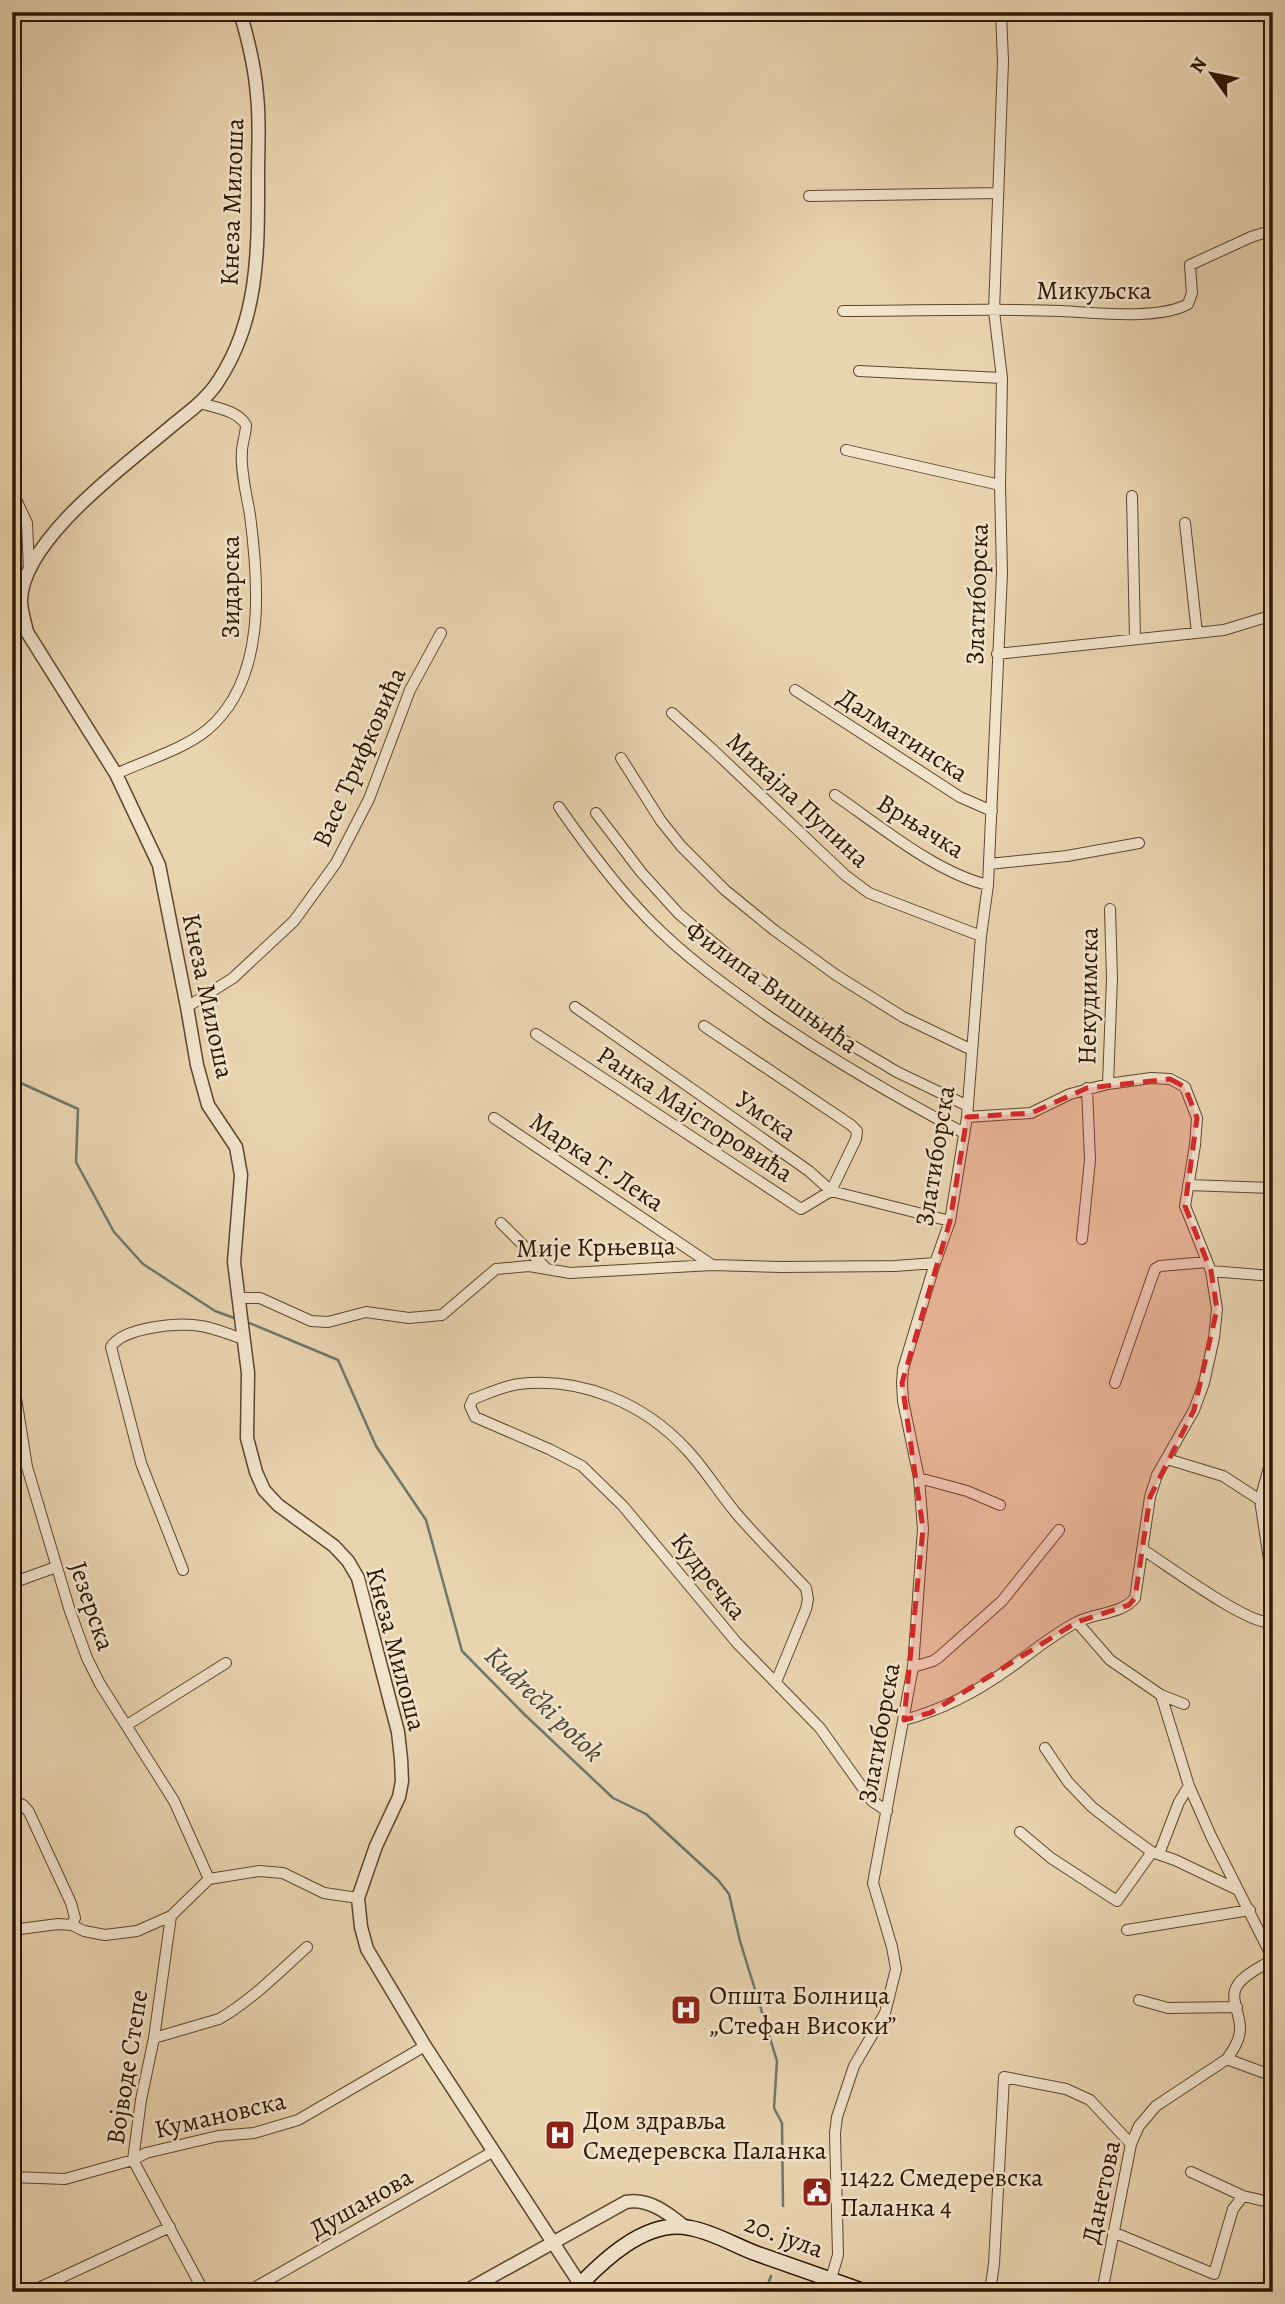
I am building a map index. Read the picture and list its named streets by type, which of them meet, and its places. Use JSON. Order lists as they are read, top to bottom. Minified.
{"streets":{"main road":["20. јула"],"street":["Кнеза Милоша","Микуљска","Зидарска","Златиборска","Далматинска","Васе Трифковића","Михајла Пупина","Врњачка","Филипа Вишњића","Некудимска","Ранка Мајсторовића","Умска","Марка Т. Лека","Мије Крњевца","Кудречка","Језерска","Војводе Степе","Кумановска","Данетова","Душанова"]},"crossings":[["Кнеза Милоша","Зидарска"],["Кнеза Милоша","Васе Трифковића"],["Кнеза Милоша","Мије Крњевца"],["Кнеза Милоша","Кумановска"],["Кнеза Милоша","Душанова"],["Микуљска","Златиборска"],["Златиборска","Далматинска"],["Златиборска","Михајла Пупина"],["Златиборска","Врњачка"],["Златиборска","Филипа Вишњића"],["Златиборска","Умска"],["Златиборска","Мије Крњевца"],["Златиборска","Кудречка"],["Златиборска","20. јула"],["Ранка Мајсторовића","Умска"],["Марка Т. Лека","Мије Крњевца"],["Војводе Степе","Кумановска"]],"water":["Kudrečki potok"],"places":{"hospital":["Општа Болница „Стефан Високи”","Дом здравља Смедеревска Паланка"],"public building":["11422 Смедеревска Паланка 4"]},"north":"top left"}
